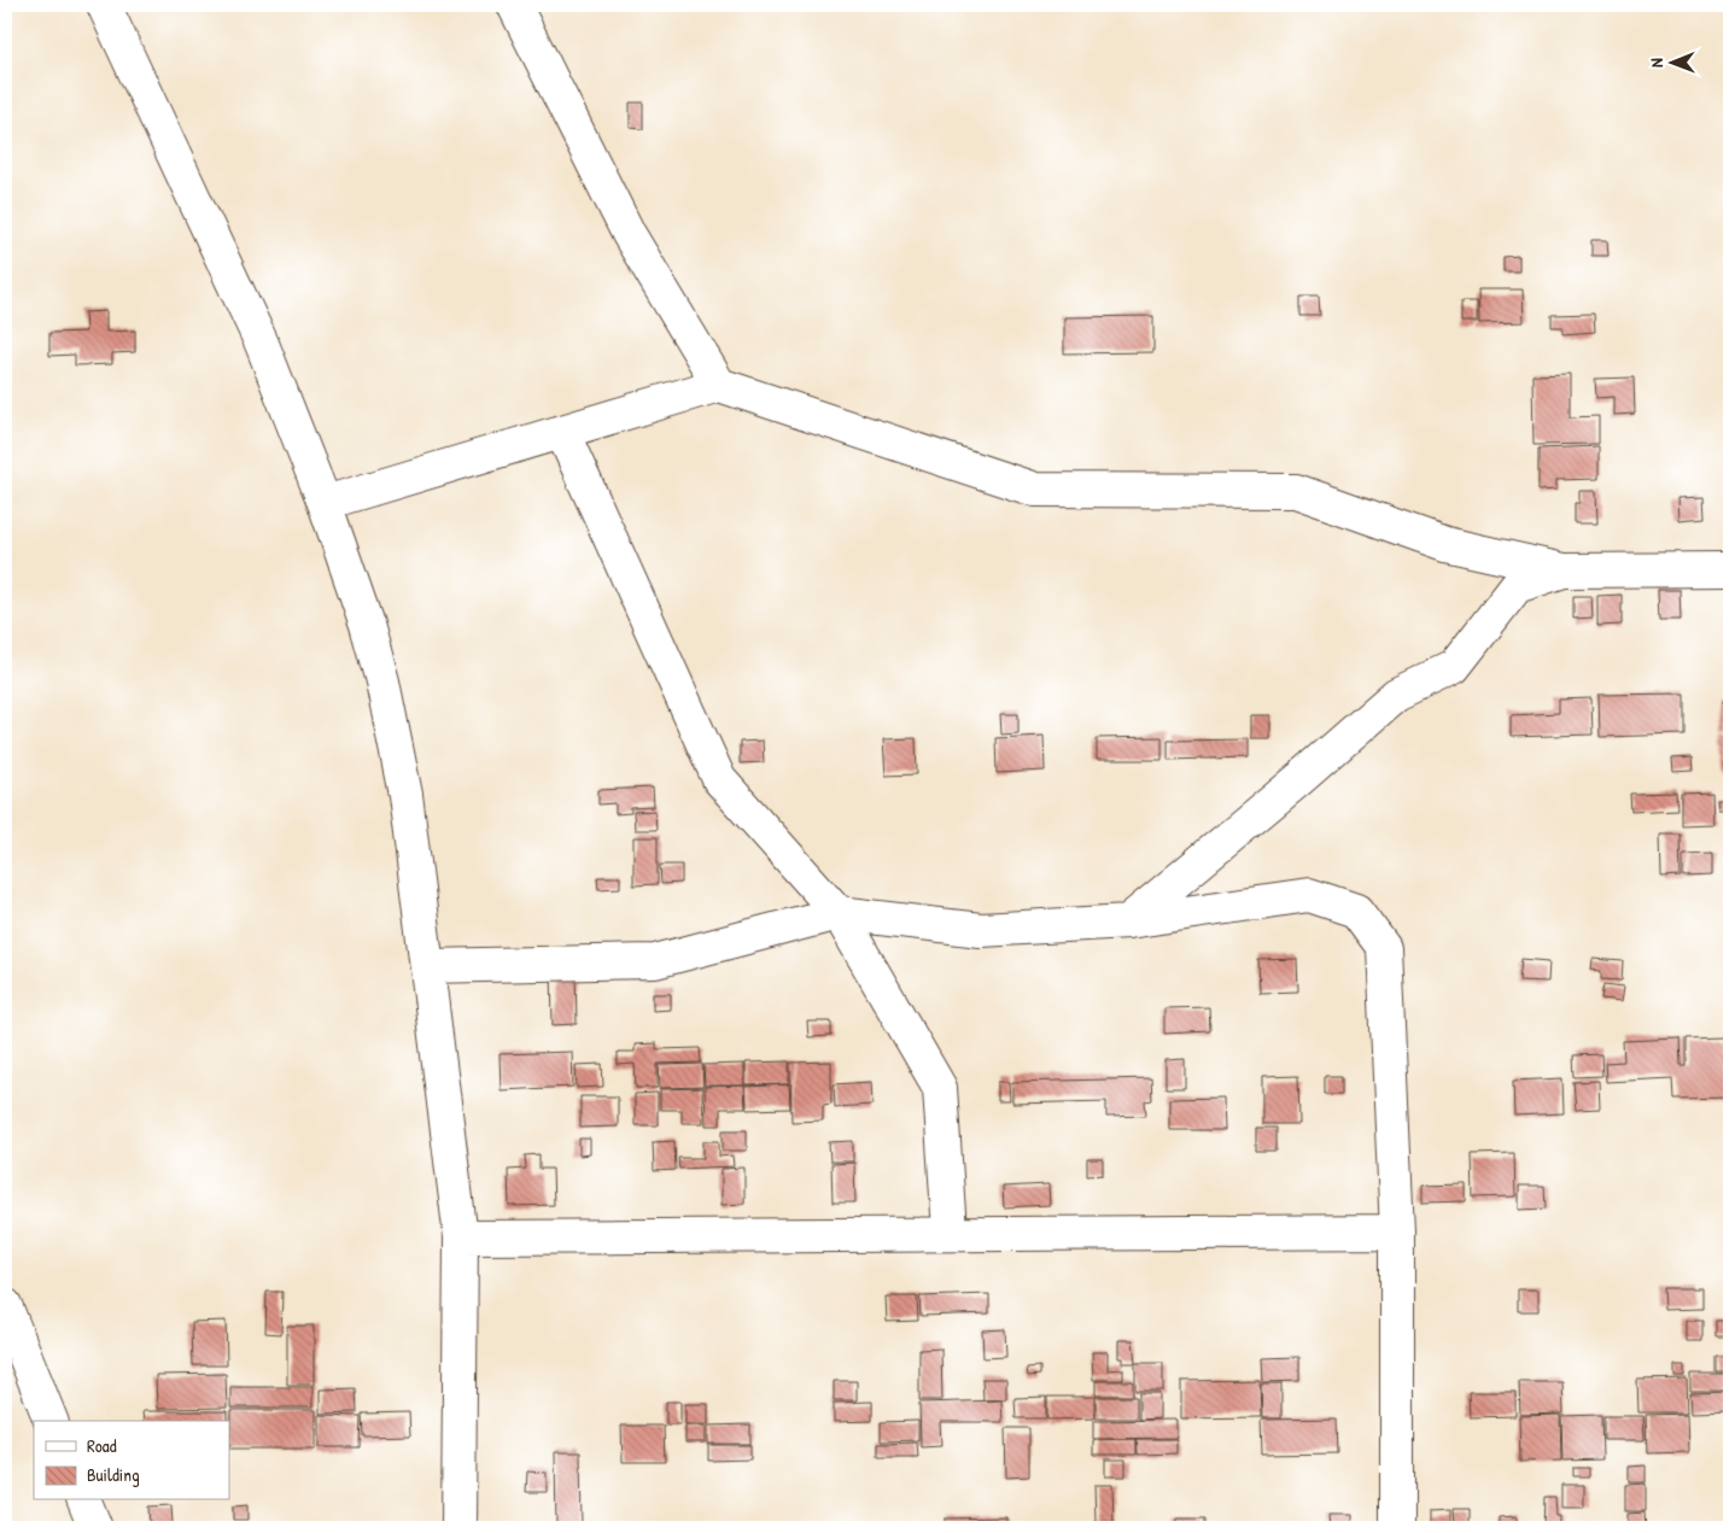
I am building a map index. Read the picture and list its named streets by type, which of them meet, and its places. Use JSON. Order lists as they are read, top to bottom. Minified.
{"legend":["Road","Building"],"north":"left"}
